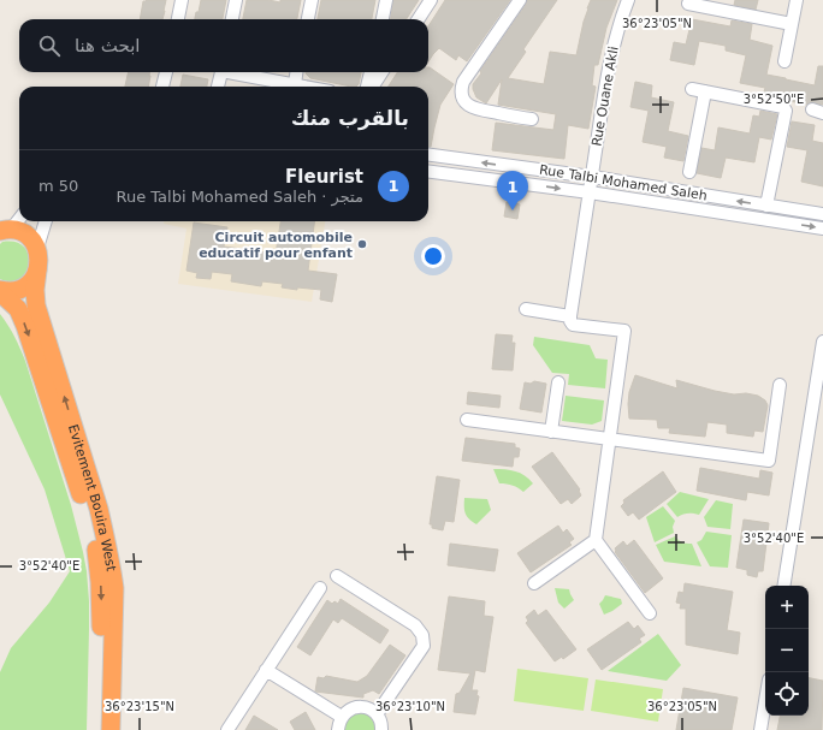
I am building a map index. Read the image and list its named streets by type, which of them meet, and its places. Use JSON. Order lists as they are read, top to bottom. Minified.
{"streets":{"highway":["Evitement Bouira West"],"street":["Rue Ouane Akli","Rue Talbi Mohamed Saleh"]},"crossings":[["Rue Ouane Akli","Rue Talbi Mohamed Saleh"]],"places":["Circuit automobile educatif pour enfant"],"page":{"search":"ابحث هنا","heading":"بالقرب منك","list":[{"mark":"1","name":"Fleurist","note":"متجر · Rue Talbi Mohamed Saleh","value":"50 m"}],"pins":"1","map_buttons":["+","−"]},"coordinates":["36°23'05\"N","3°52'50\"E","3°52'40\"E","36°23'15\"N","36°23'10\"N"]}
